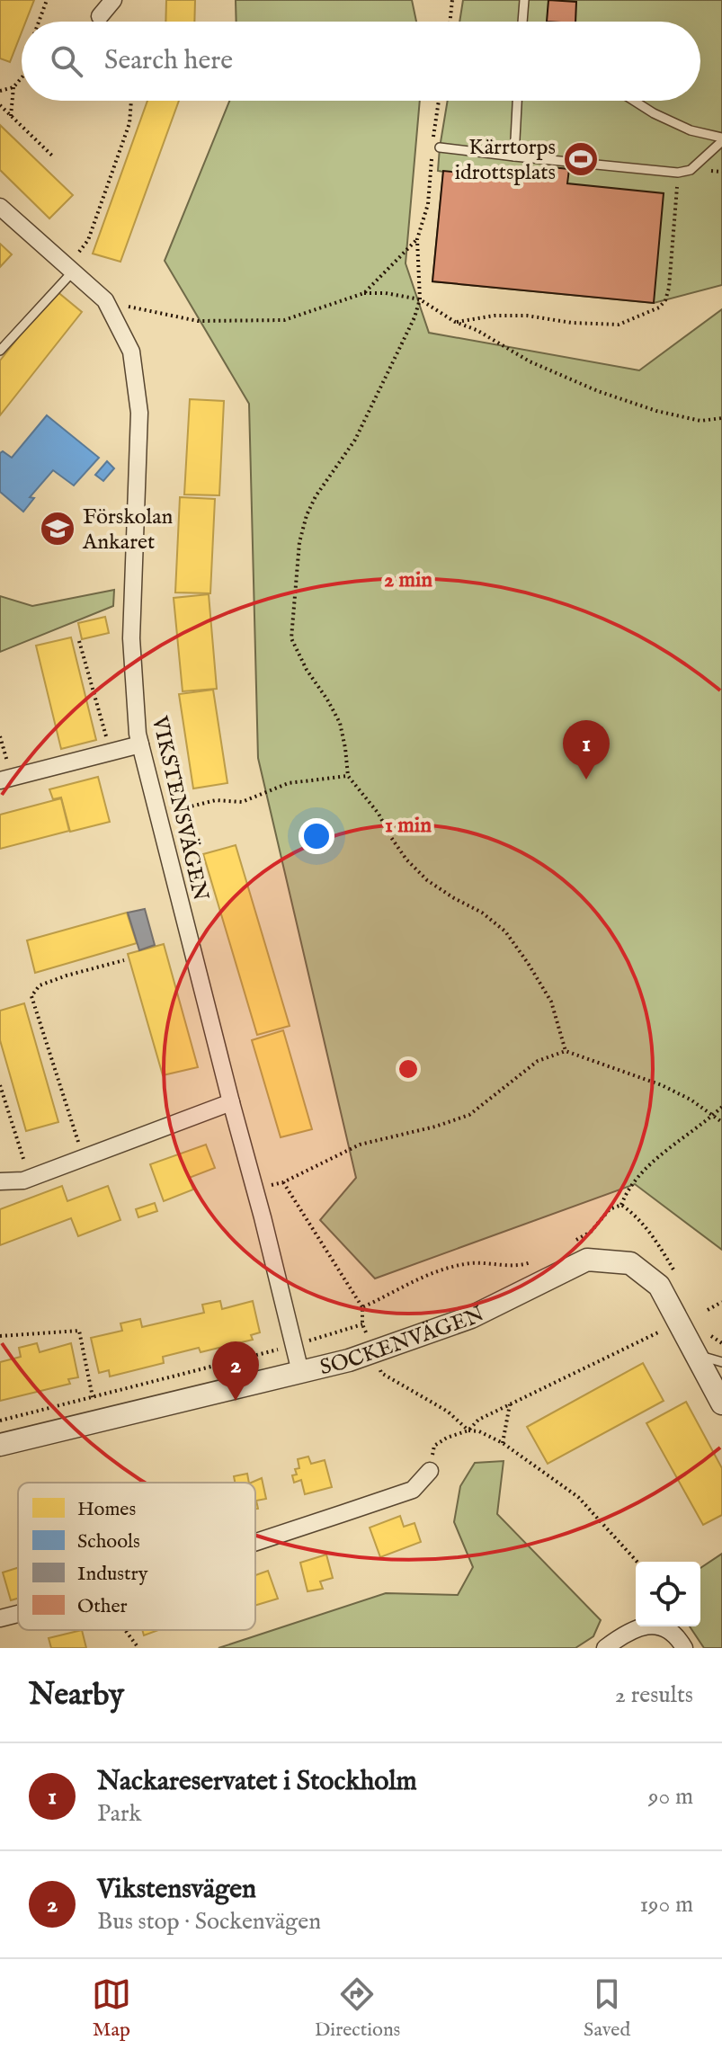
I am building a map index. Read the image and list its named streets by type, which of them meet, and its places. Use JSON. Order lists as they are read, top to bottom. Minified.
{"streets":{"street":["VIKSTENSVÄGEN","SOCKENVÄGEN"]},"crossings":[["VIKSTENSVÄGEN","SOCKENVÄGEN"]],"places":{"sports":["Kärrtorps idrottsplats"],"school or university":["Förskolan Ankaret"]},"legend":["Homes","Schools","Industry","Other"],"page":{"search":"Search here","pins":["1","2"],"heading":["Nearby","2 results"],"list":[{"mark":"1","name":"Nackareservatet i Stockholm","note":"Park","value":"90 m"},{"mark":"2","name":"Vikstensvägen","note":"Bus stop · Sockenvägen","value":"190 m"}],"nav":["Map","Directions","Saved"]},"rings":["2 min","1 min"]}
